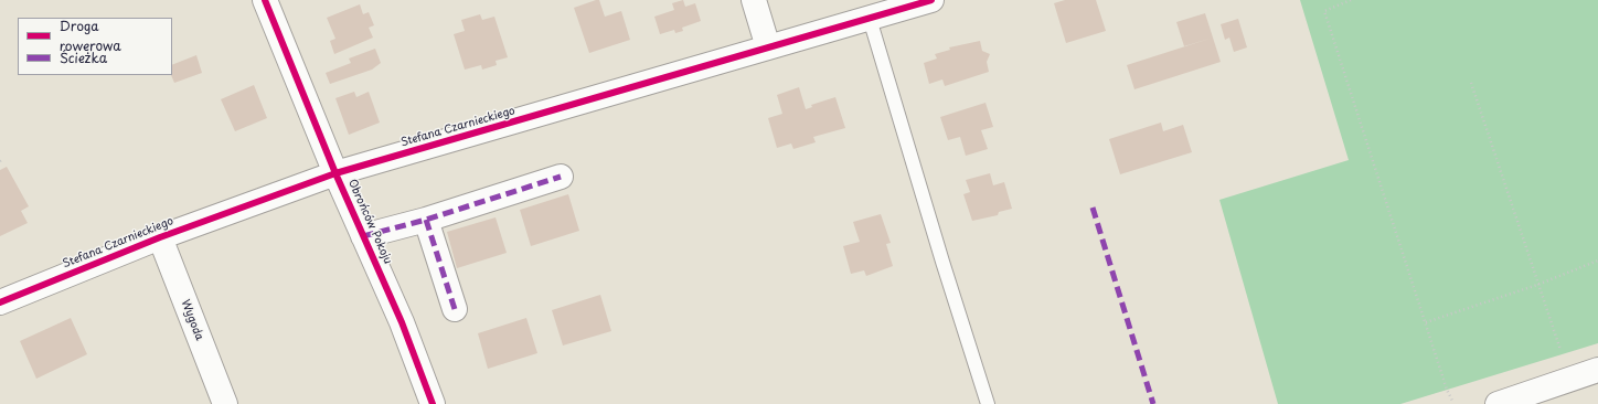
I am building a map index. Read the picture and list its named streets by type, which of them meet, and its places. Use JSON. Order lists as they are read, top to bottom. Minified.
{"streets":{"street":["Stefana Czarnieckiego","Obrońców Pokoju","Wygoda"]},"crossings":[["Stefana Czarnieckiego","Obrońców Pokoju"],["Stefana Czarnieckiego","Wygoda"]],"legend":["Droga rowerowa","Ścieżka"]}
